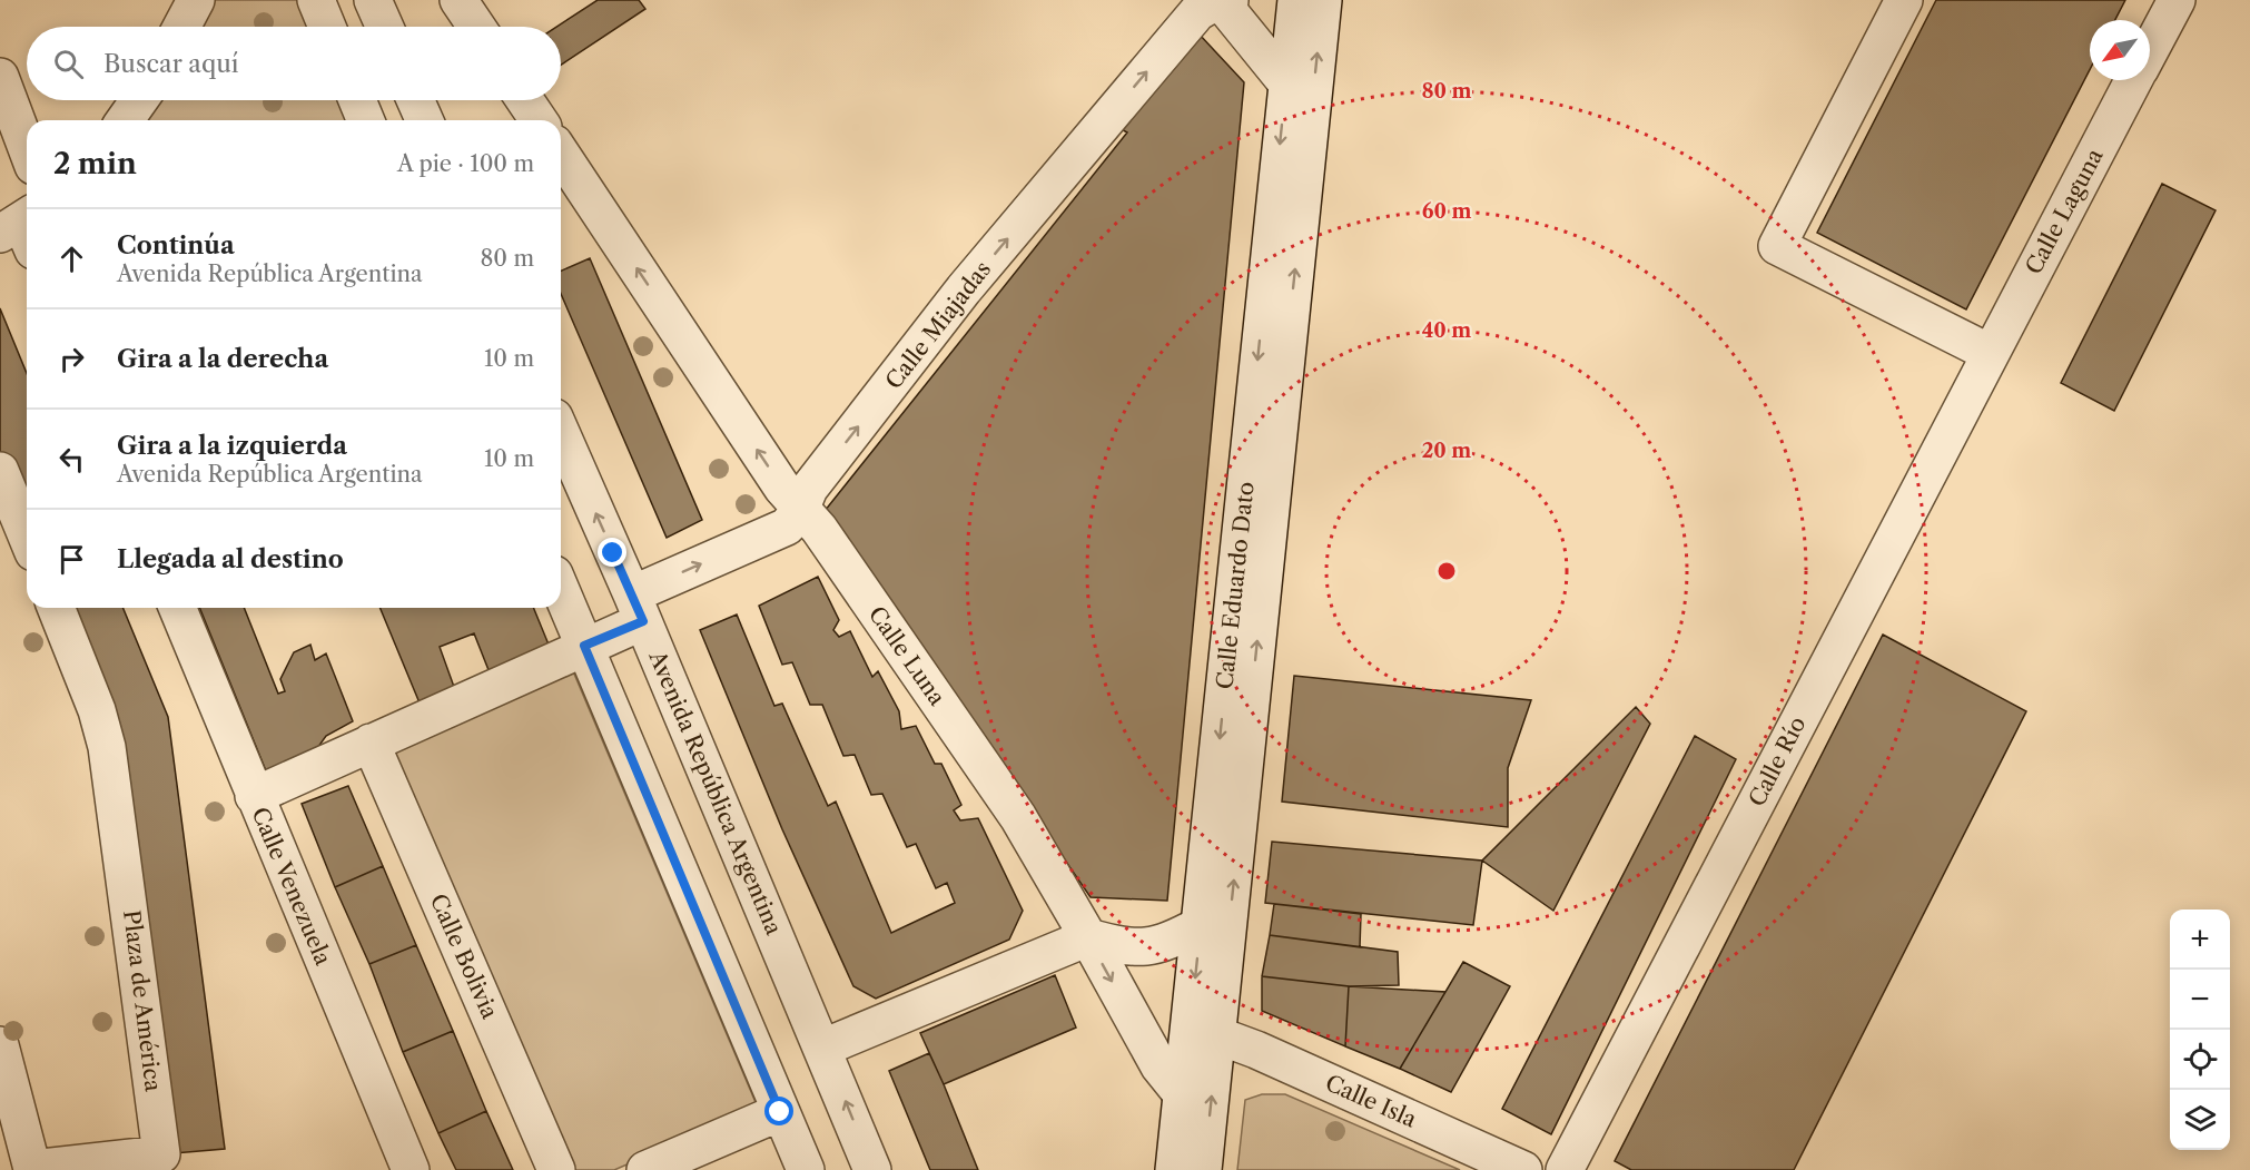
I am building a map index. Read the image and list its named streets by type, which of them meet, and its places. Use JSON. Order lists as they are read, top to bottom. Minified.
{"streets":{"street":["Calle Laguna","Calle Miajadas","Calle Eduardo Dato","Calle Luna","Calle Río","Avenida República Argentina","Calle Venezuela","Calle Bolivia","Plaza de América","Calle Isla"]},"crossings":[["Calle Laguna","Calle Río"],["Calle Miajadas","Calle Luna"],["Calle Miajadas","Avenida República Argentina"],["Calle Eduardo Dato","Calle Luna"],["Calle Eduardo Dato","Calle Isla"]],"one_way":["Calle Miajadas"],"north":"bottom left","page":{"search":"Buscar aquí","heading":["2 min","A pie · 100 m"],"list":[["Continúa","Avenida República Argentina","80 m"],["Gira a la derecha","10 m"],["Gira a la izquierda","Avenida República Argentina","10 m"],"Llegada al destino"],"map_buttons":["+","−"]},"rings":["80 m","60 m","40 m","20 m"]}
